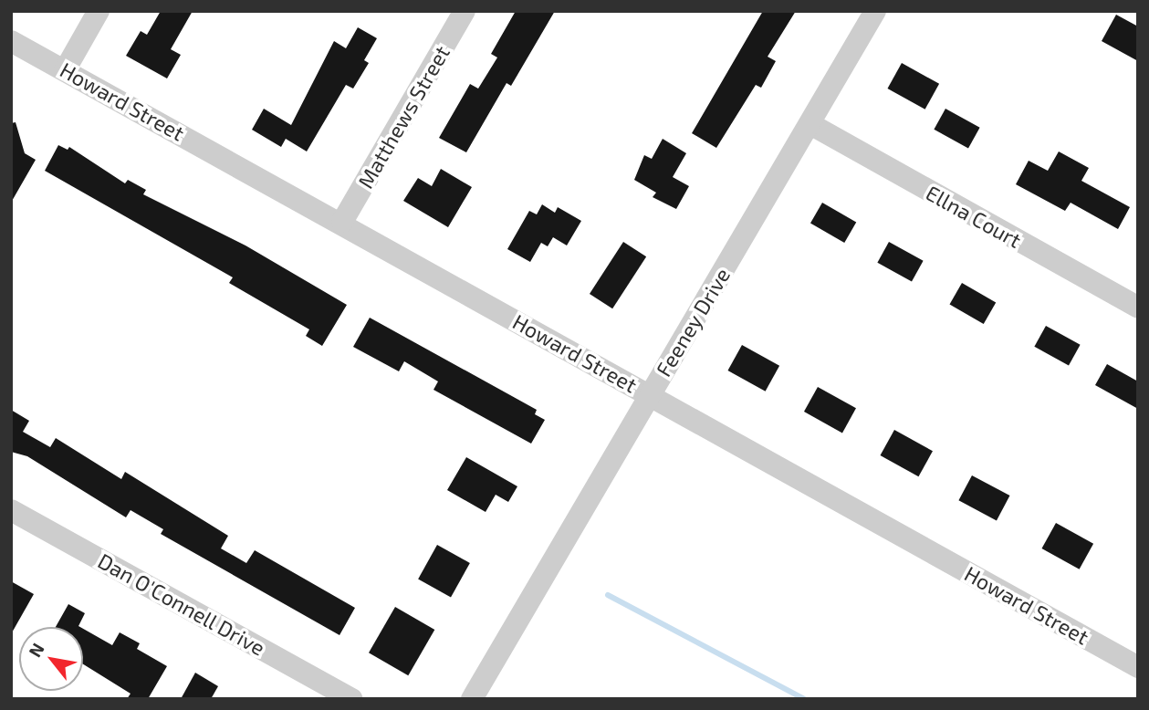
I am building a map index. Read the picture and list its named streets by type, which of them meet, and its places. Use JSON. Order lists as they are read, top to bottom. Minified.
{"streets":{"street":["Howard Street","Matthews Street","Ellna Court","Feeney Drive","Dan O'Connell Drive"]},"crossings":[["Howard Street","Matthews Street"],["Howard Street","Feeney Drive"],["Ellna Court","Feeney Drive"]],"north":"top left"}
